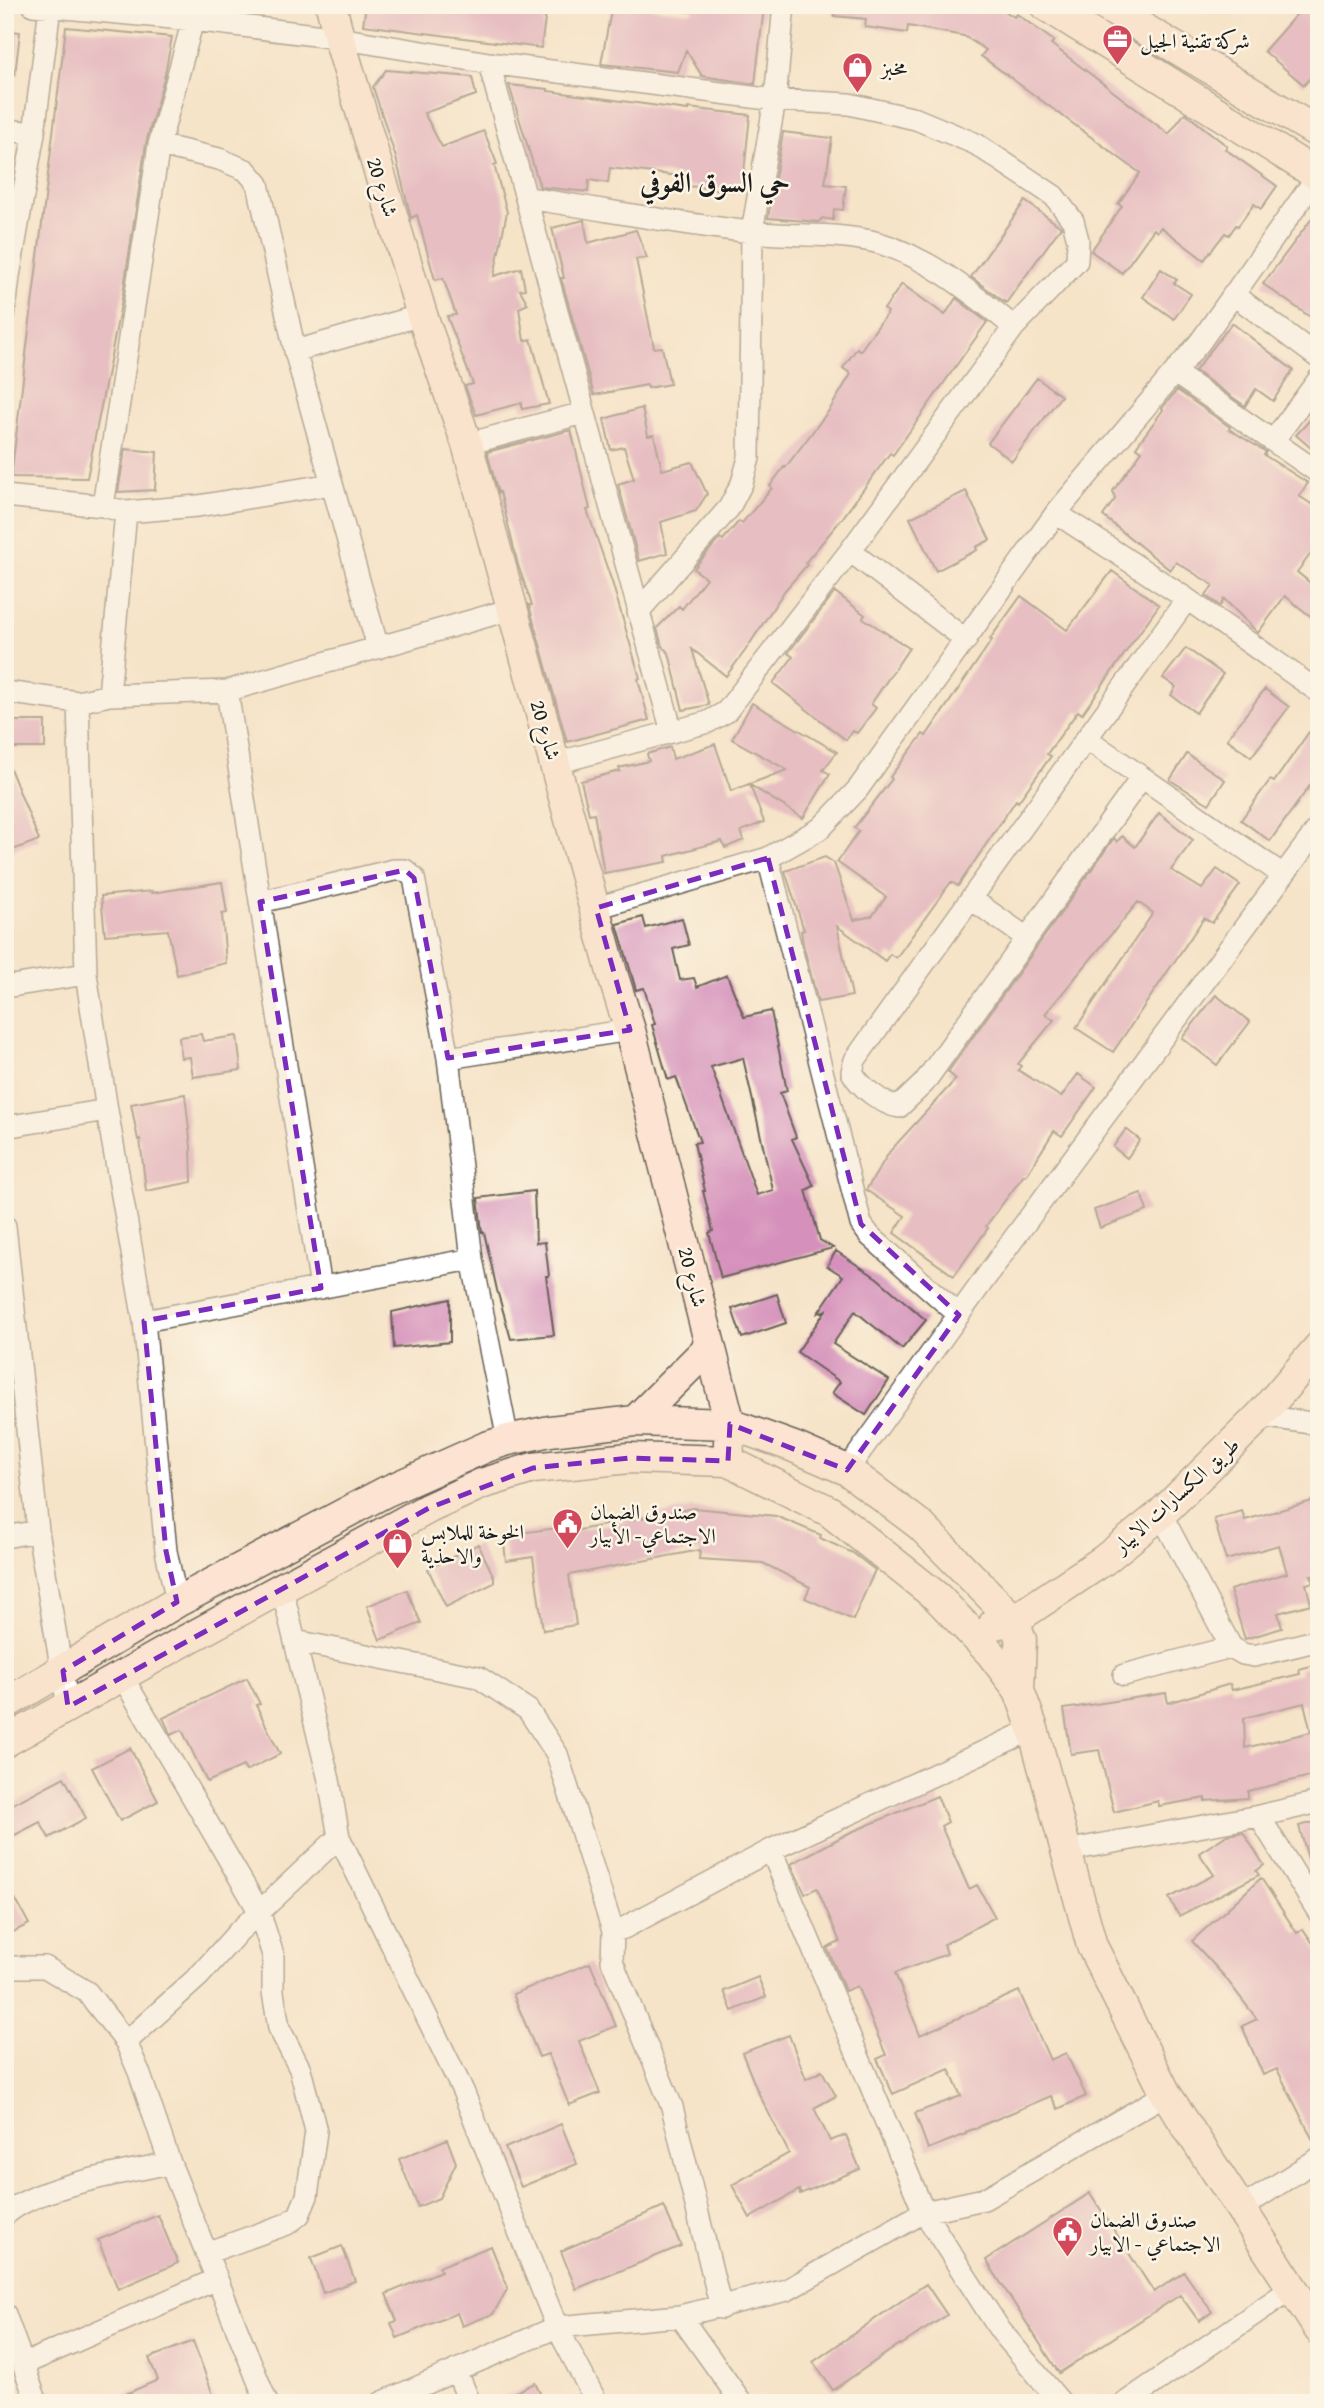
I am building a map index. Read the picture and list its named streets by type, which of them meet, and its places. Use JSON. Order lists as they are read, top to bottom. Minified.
{"streets":{"street":["شارع 20","طريق الكسارات الابيار"]},"districts":["حي السوق الفوفي"],"places":{"office":["شركة تقنية الجيل"],"shop":["مخبز","الخوخة للملابس والاحذية"],"public building":["صندوق الضمان الاجتماعي- الأبيار","صندوق الضمان الاجتماعي - الابيار"]}}
